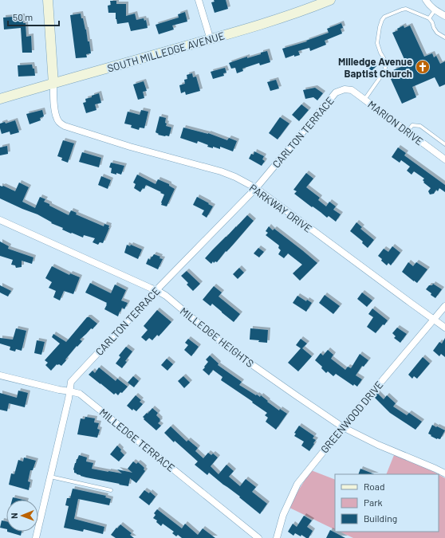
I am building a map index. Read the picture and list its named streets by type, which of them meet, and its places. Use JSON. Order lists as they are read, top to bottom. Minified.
{"streets":{"main road":["SOUTH MILLEDGE AVENUE"],"street":["MARION DRIVE","CARLTON TERRACE","PARKWAY DRIVE","MILLEDGE HEIGHTS","GREENWOOD DRIVE","MILLEDGE TERRACE"]},"crossings":[["SOUTH MILLEDGE AVENUE","PARKWAY DRIVE"],["MARION DRIVE","CARLTON TERRACE"],["CARLTON TERRACE","PARKWAY DRIVE"],["CARLTON TERRACE","MILLEDGE HEIGHTS"],["CARLTON TERRACE","MILLEDGE TERRACE"],["PARKWAY DRIVE","GREENWOOD DRIVE"],["MILLEDGE HEIGHTS","GREENWOOD DRIVE"]],"places":{"church":["Milledge Avenue Baptist Church"]},"legend":["Road","Park","Building"],"scale_bar":"50 m","north":"left"}
